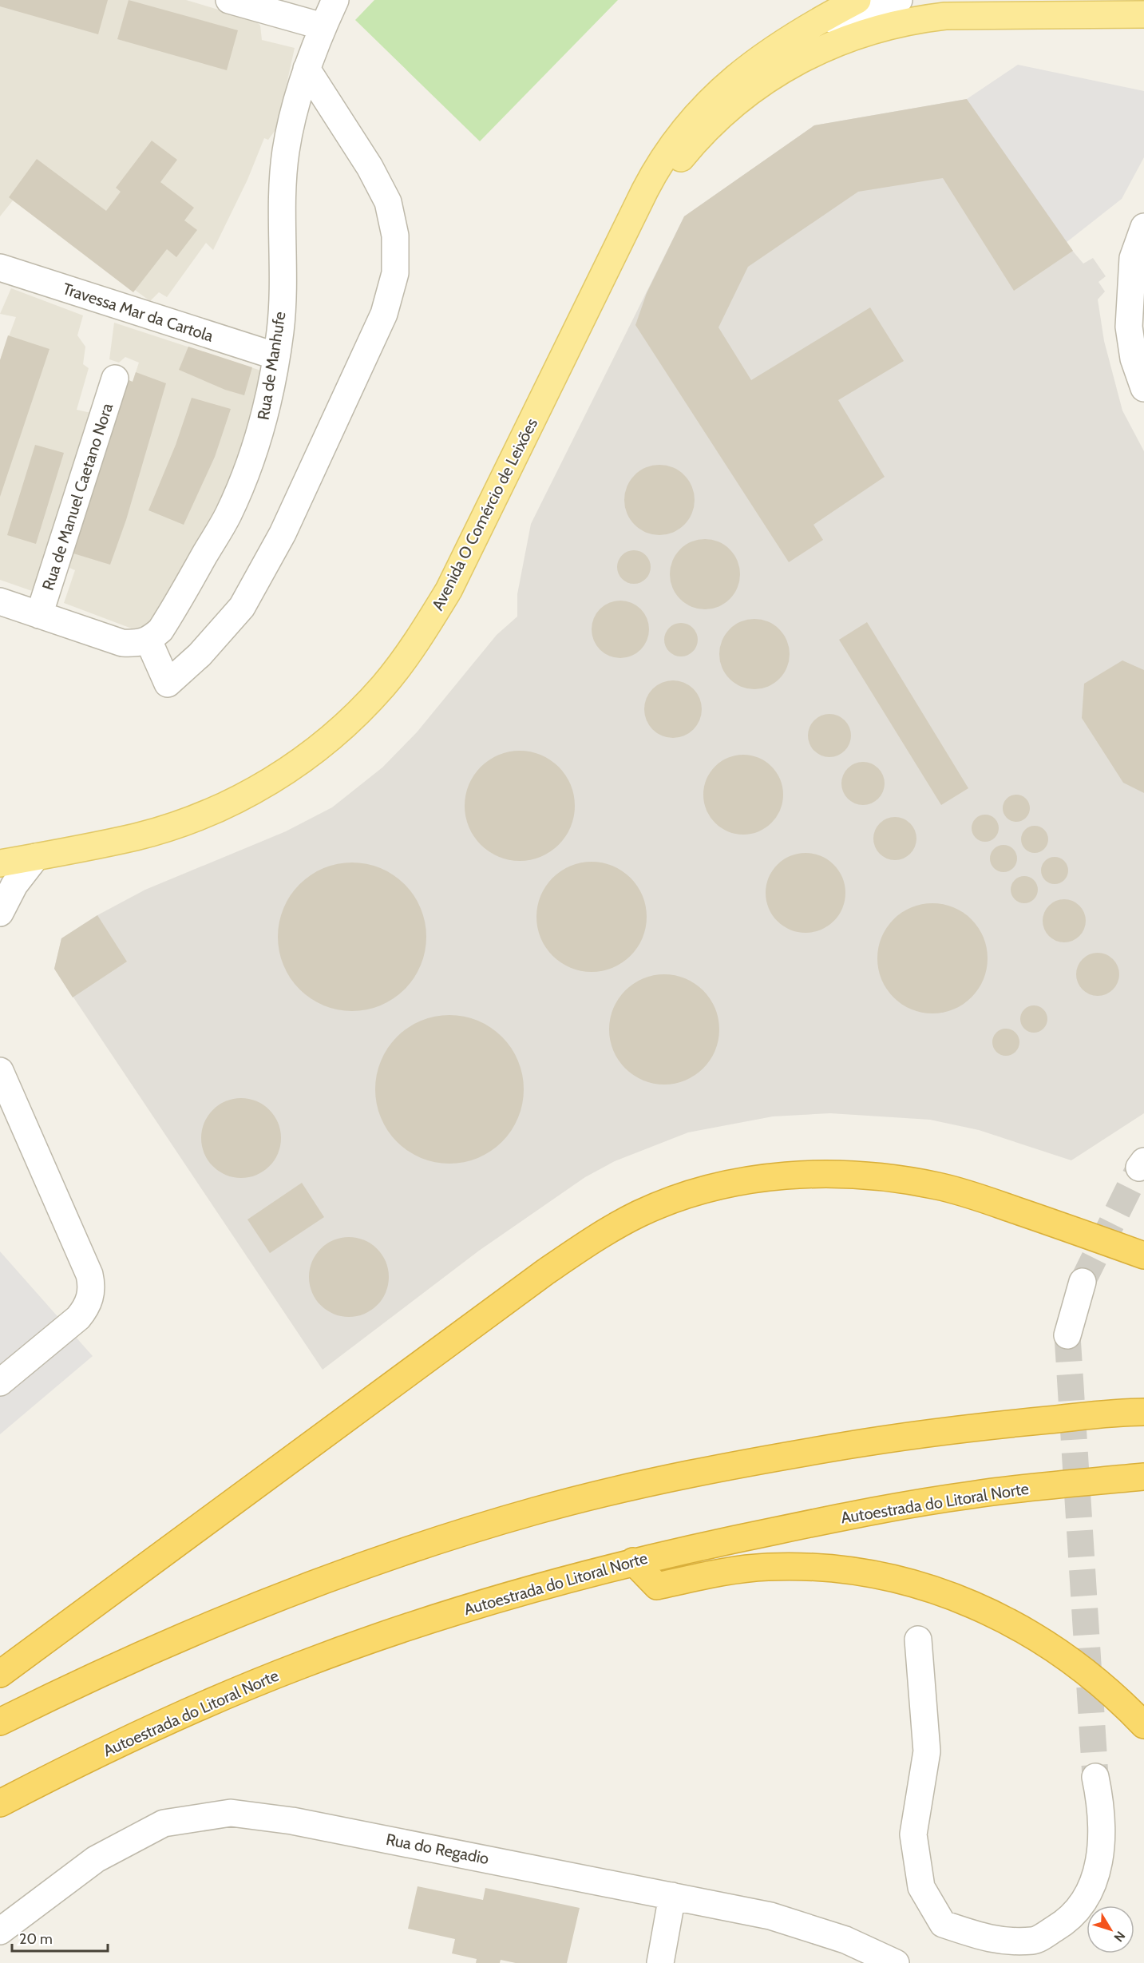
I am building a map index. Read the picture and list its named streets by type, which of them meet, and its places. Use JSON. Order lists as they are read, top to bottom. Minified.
{"streets":{"highway":["Autoestrada do Litoral Norte"],"main road":["Avenida O Comércio de Leixões"],"street":["Travessa Mar da Cartola","Rua de Manhufe","Rua de Manuel Caetano Nora","Rua do Regadio"]},"crossings":[["Travessa Mar da Cartola","Rua de Manhufe"]],"scale_bar":"20 m","north":"bottom right"}
